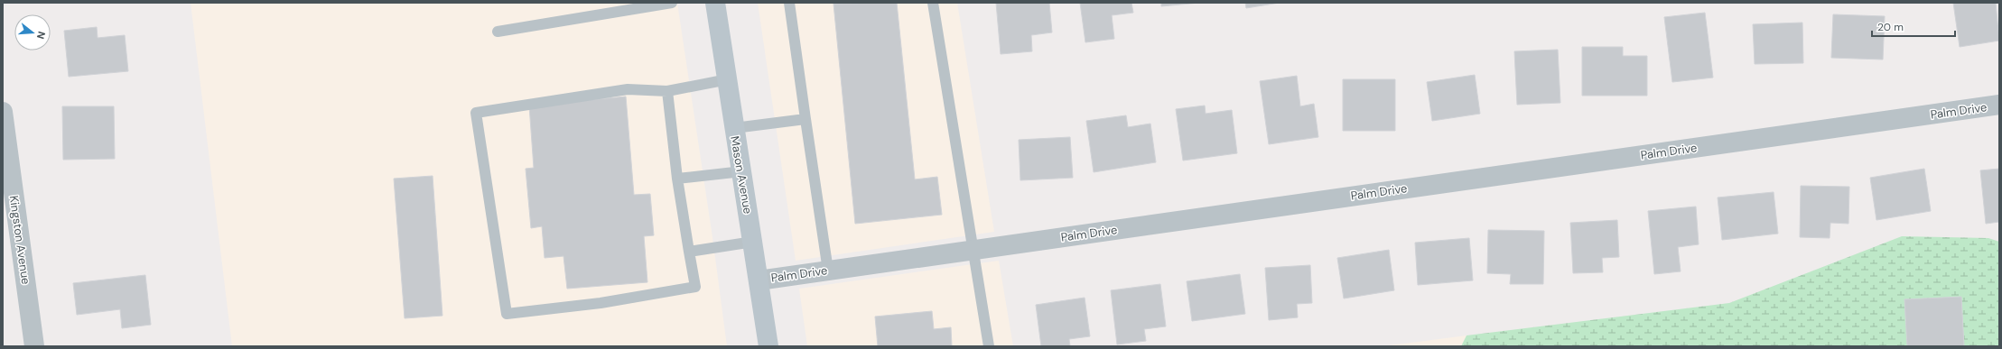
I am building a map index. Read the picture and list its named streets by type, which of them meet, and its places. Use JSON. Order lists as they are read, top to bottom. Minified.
{"streets":{"main road":["Mason Avenue"],"street":["Palm Drive","Kingston Avenue"]},"crossings":[["Palm Drive","Mason Avenue"]],"scale_bar":"20 m","north":"right"}
